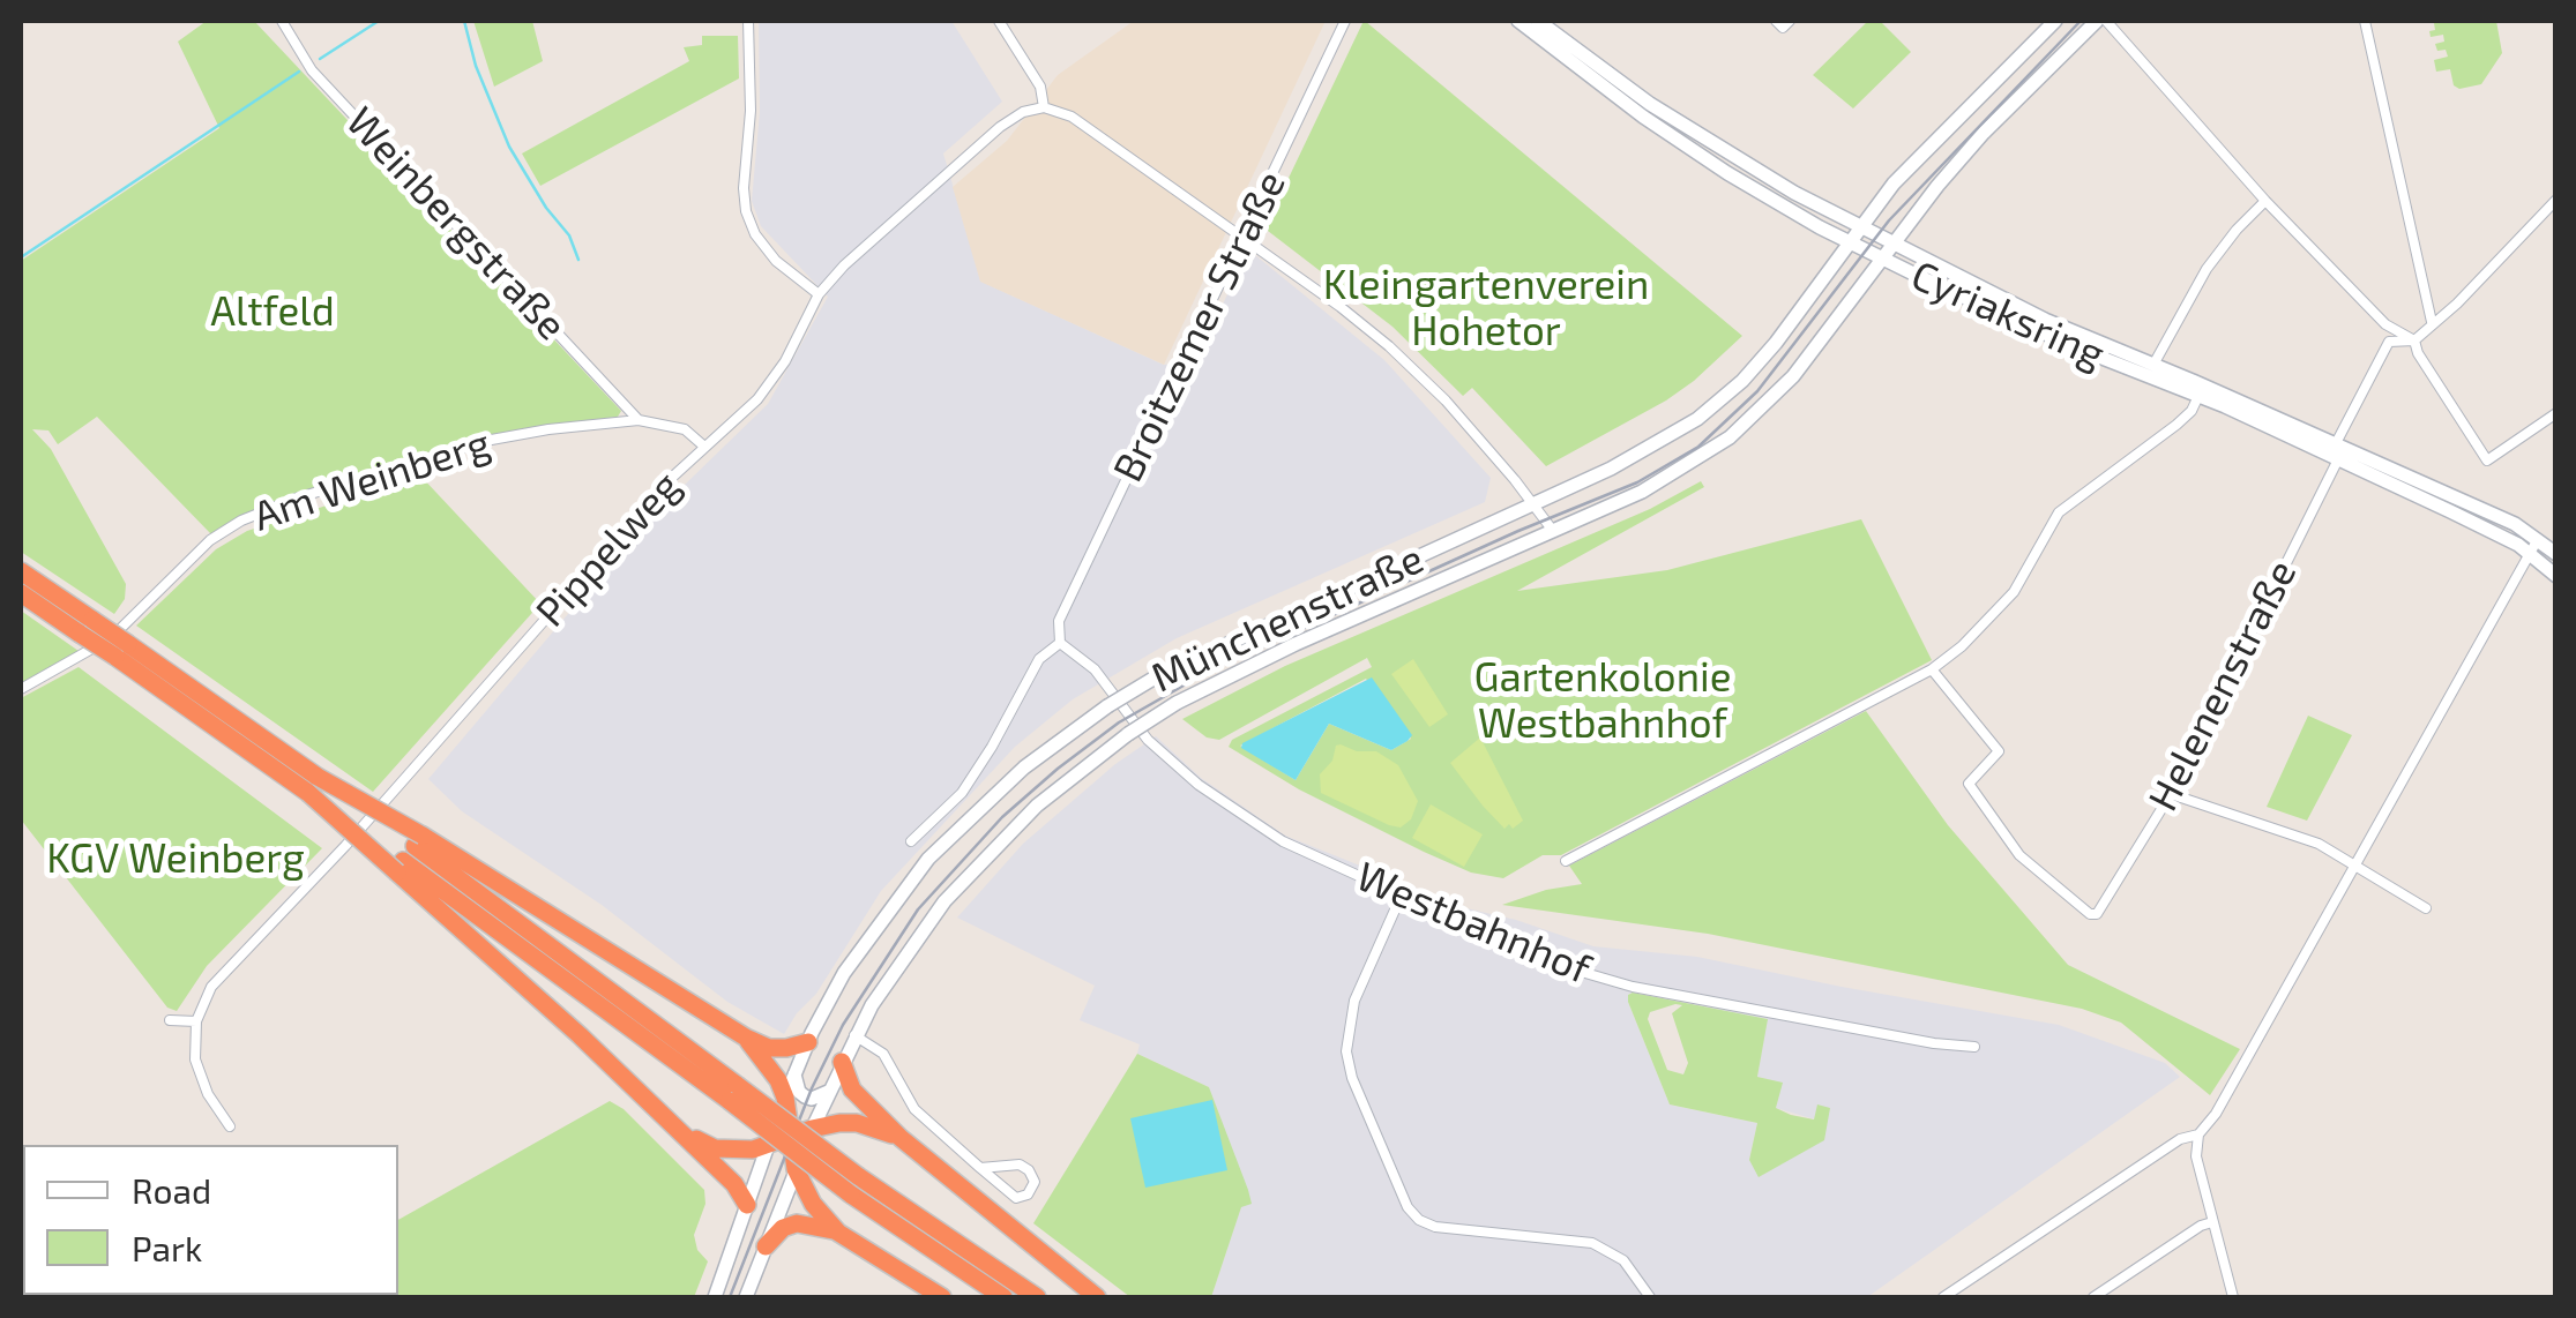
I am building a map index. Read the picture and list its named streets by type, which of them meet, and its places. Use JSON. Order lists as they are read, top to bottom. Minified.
{"streets":{"main road":["Cyriaksring","Münchenstraße"],"street":["Weinbergstraße","Broitzemer Straße","Am Weinberg","Pippelweg","Helenenstraße","Westbahnhof"]},"crossings":[["Weinbergstraße","Am Weinberg"],["Cyriaksring","Münchenstraße"],["Cyriaksring","Helenenstraße"],["Broitzemer Straße","Westbahnhof"],["Am Weinberg","Pippelweg"]],"parks":["Kleingartenverein Hohetor","Altfeld","Gartenkolonie Westbahnhof","KGV Weinberg"],"legend":["Road","Park"]}
